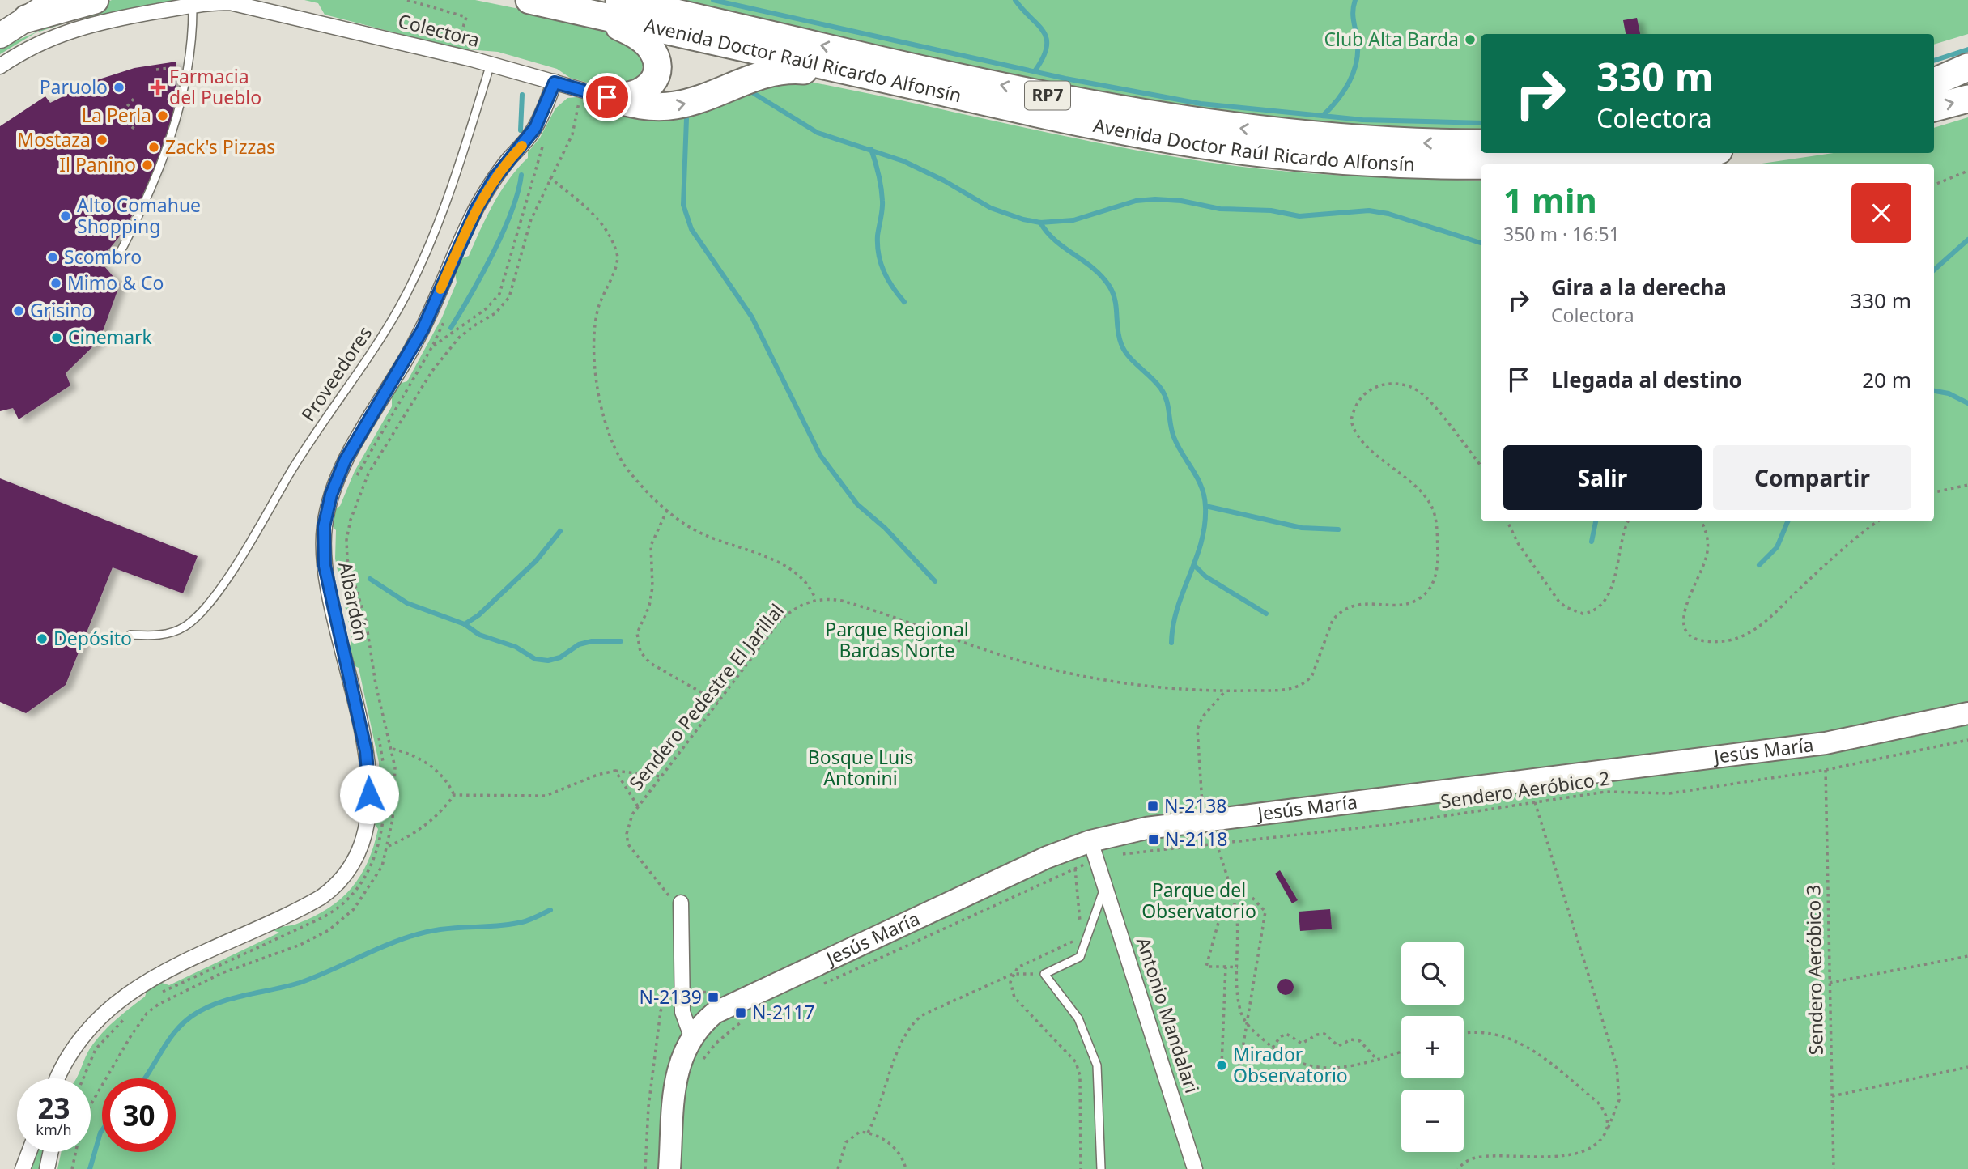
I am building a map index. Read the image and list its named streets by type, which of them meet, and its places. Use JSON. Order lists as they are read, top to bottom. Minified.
{"streets":{"highway":["Avenida Doctor Raúl Ricardo Alfonsín","RP7"],"main road":["Jesús María"],"street":["Colectora","Albardón","Antonio Mandalari"],"lane":["Proveedores"],"path":["Sendero Pedestre El Jarillal","Sendero Aeróbico 2","Sendero Aeróbico 3"]},"crossings":[["Colectora","Proveedores"],["Colectora","Albardón"],["Jesús María","Antonio Mandalari"],["Sendero Aeróbico 2","Sendero Aeróbico 3"]],"parks":["Parque Regional Bardas Norte","Bosque Luis Antonini","Parque del Observatorio"],"places":{"other":["Club Alta Barda","Paruolo","La Perla","Mostaza","Zack's Pizzas","Il Panino","Alto Comahue Shopping","Scombro","Mimo & Co","Grisino","Cinemark","Depósito","Mirador Observatorio"],"health":["Farmacia del Pueblo"],"transit":["N-2138","N-2118","N-2139","N-2117"]},"page":{"turn":["330 m","Colectora"],"heading":["1 min","350 m · 16:51"],"list":[{"name":"Gira a la derecha","note":"Colectora","value":"330 m"},{"name":"Llegada al destino","value":"20 m"}],"buttons":["Salir","Compartir"],"map_buttons":["+","−"],"speed":"23 km/h","limit":"30"}}
